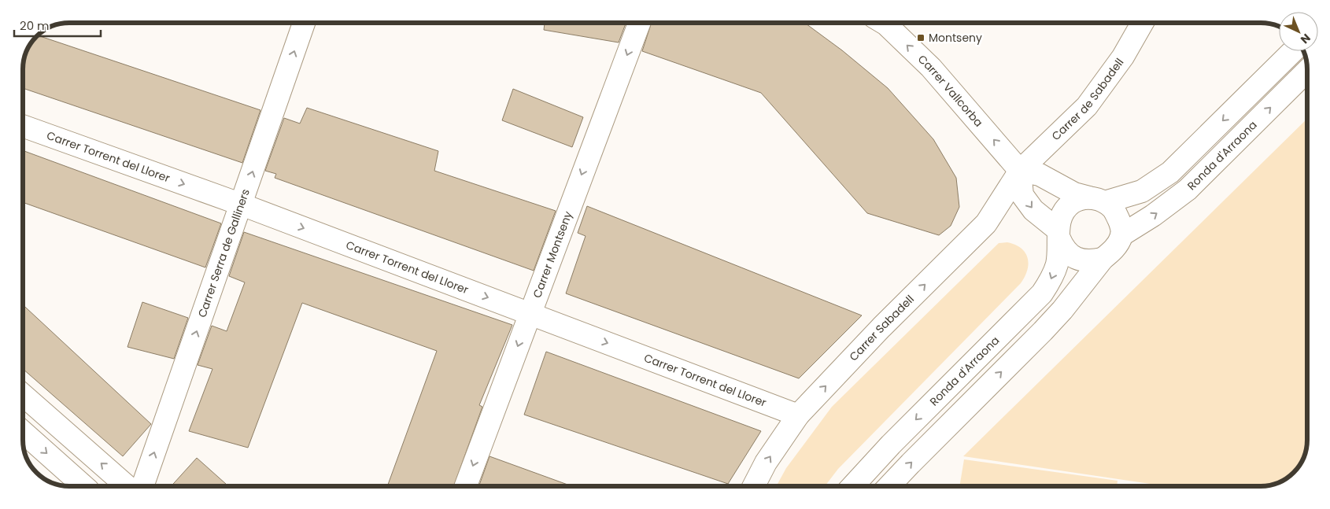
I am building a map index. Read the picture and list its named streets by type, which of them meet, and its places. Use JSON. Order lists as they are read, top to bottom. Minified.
{"streets":{"street":["Carrer Vallcorba","Carrer de Sabadell","Ronda d'Arraona","Carrer Torrent del Llorer","Carrer Serra de Galliners","Carrer Montseny","Carrer Sabadell"]},"crossings":[["Carrer Vallcorba","Carrer de Sabadell"],["Carrer Vallcorba","Carrer Sabadell"],["Carrer de Sabadell","Carrer Sabadell"],["Carrer Torrent del Llorer","Carrer Serra de Galliners"],["Carrer Torrent del Llorer","Carrer Montseny"],["Carrer Torrent del Llorer","Carrer Sabadell"]],"one_way":["Carrer Vallcorba","Carrer Torrent del Llorer","Carrer Serra de Galliners","Carrer Montseny","Carrer Sabadell"],"places":{"transit":["Montseny"]},"scale_bar":"20 m","north":"bottom right"}
